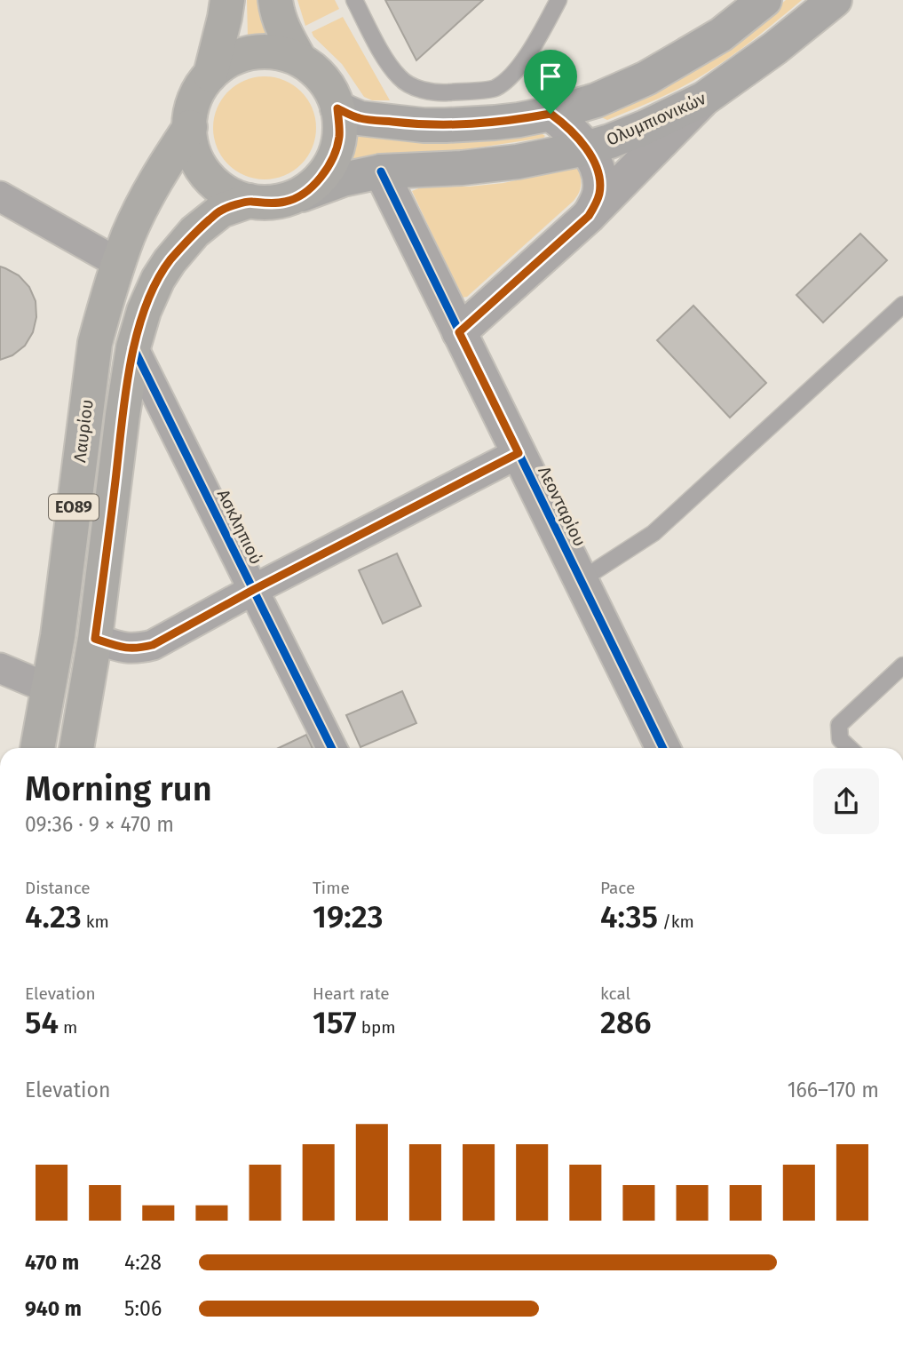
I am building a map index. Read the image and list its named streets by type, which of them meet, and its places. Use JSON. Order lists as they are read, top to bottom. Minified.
{"streets":{"main road":["Ολυμπιονικών","Λαυρίου","ΕΟ89"],"street":["Λεονταρίου","Ασκληπιού"]},"crossings":[["Ολυμπιονικών","Λαυρίου"],["Ολυμπιονικών","Λεονταρίου"],["Λαυρίου","Ασκληπιού"]],"page":{"heading":["Morning run","09:36 · 9 × 470 m"],"stats":[["Distance","4.23 km"],["Time","19:23"],["Pace","4:35 /km"],["Elevation","54 m"],["Heart rate","157 bpm"],["kcal","286"]],"chart":["Elevation","166–170 m"],"list":[{"name":"470 m","note":"4:28"},{"name":"940 m","note":"5:06"}]}}
